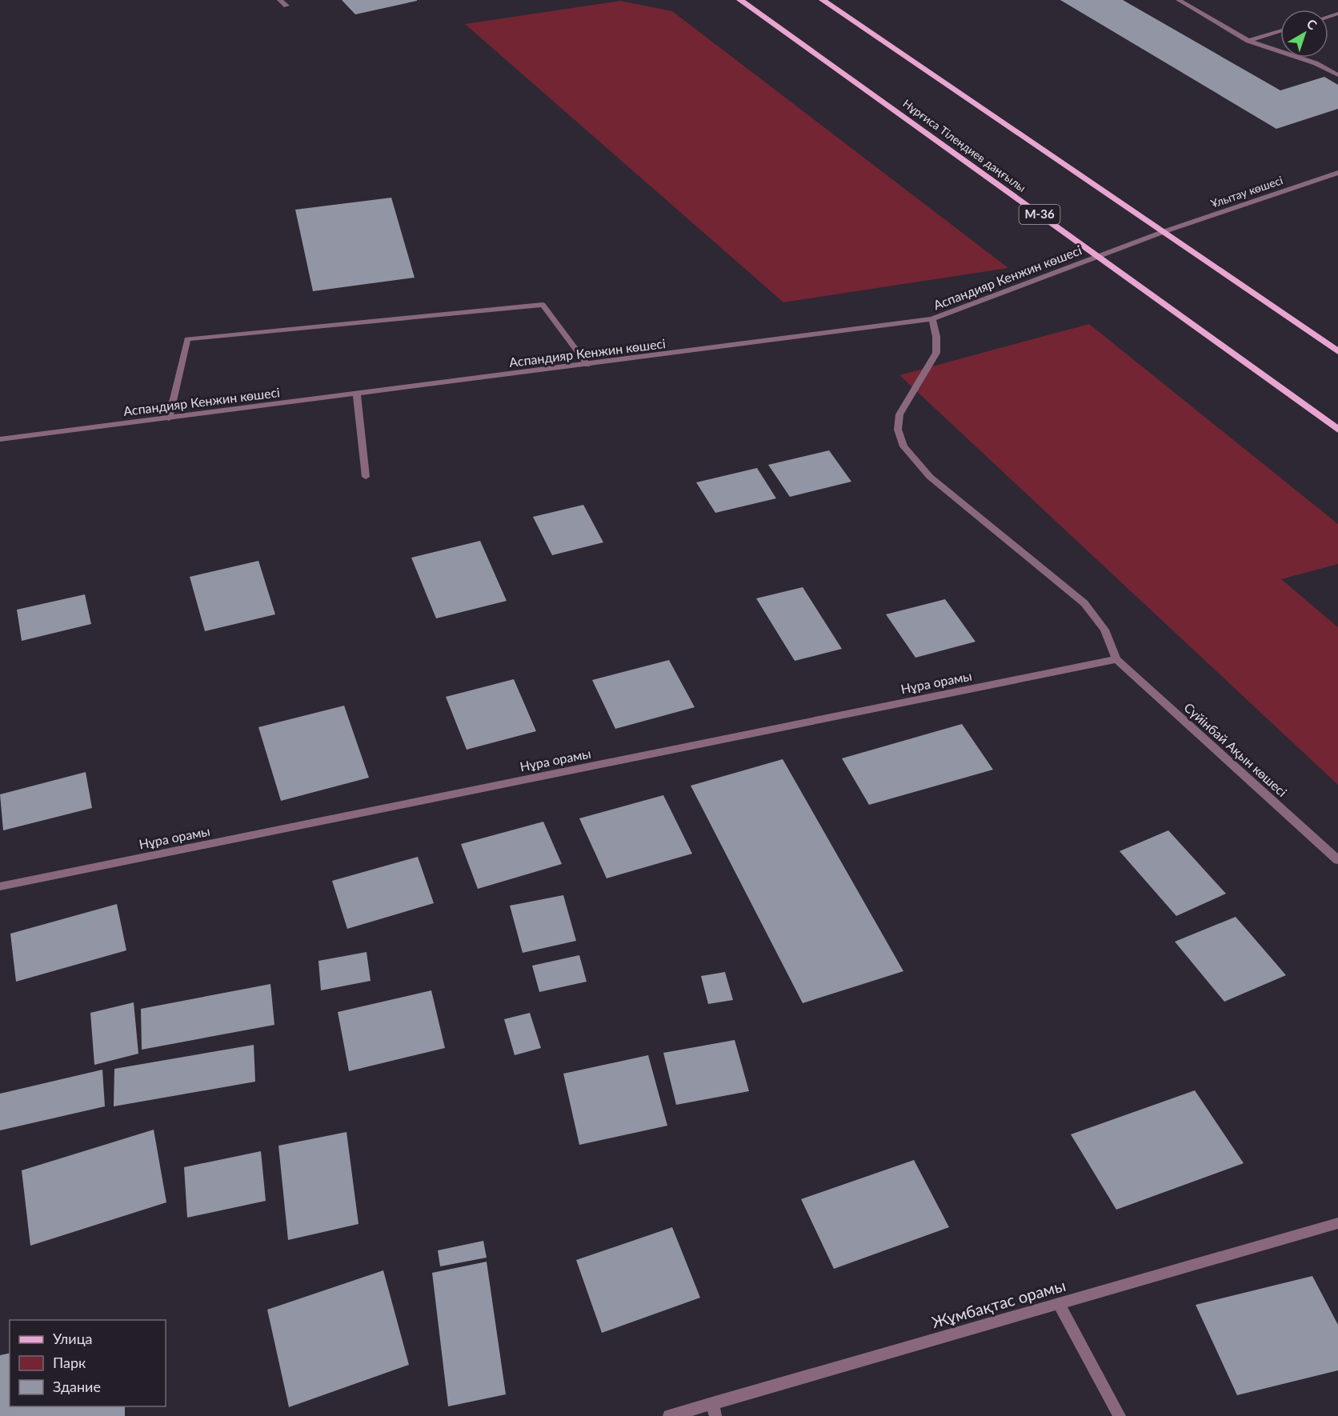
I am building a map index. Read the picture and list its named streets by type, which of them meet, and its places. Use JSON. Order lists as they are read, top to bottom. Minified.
{"streets":{"main road":["Нұрғиса Тілендиев даңғылы","M-36"],"street":["Ұлытау көшесі","Аспандияр Кенжин көшесі","Нұра орамы","Сүйінбай Ақын көшесі","Жұмбақтас орамы"]},"crossings":[["Нұрғиса Тілендиев даңғылы","Аспандияр Кенжин көшесі"],["Ұлытау көшесі","Аспандияр Кенжин көшесі"],["Нұра орамы","Сүйінбай Ақын көшесі"]],"legend":["Улица","Парк","Здание"],"north":"top right"}
